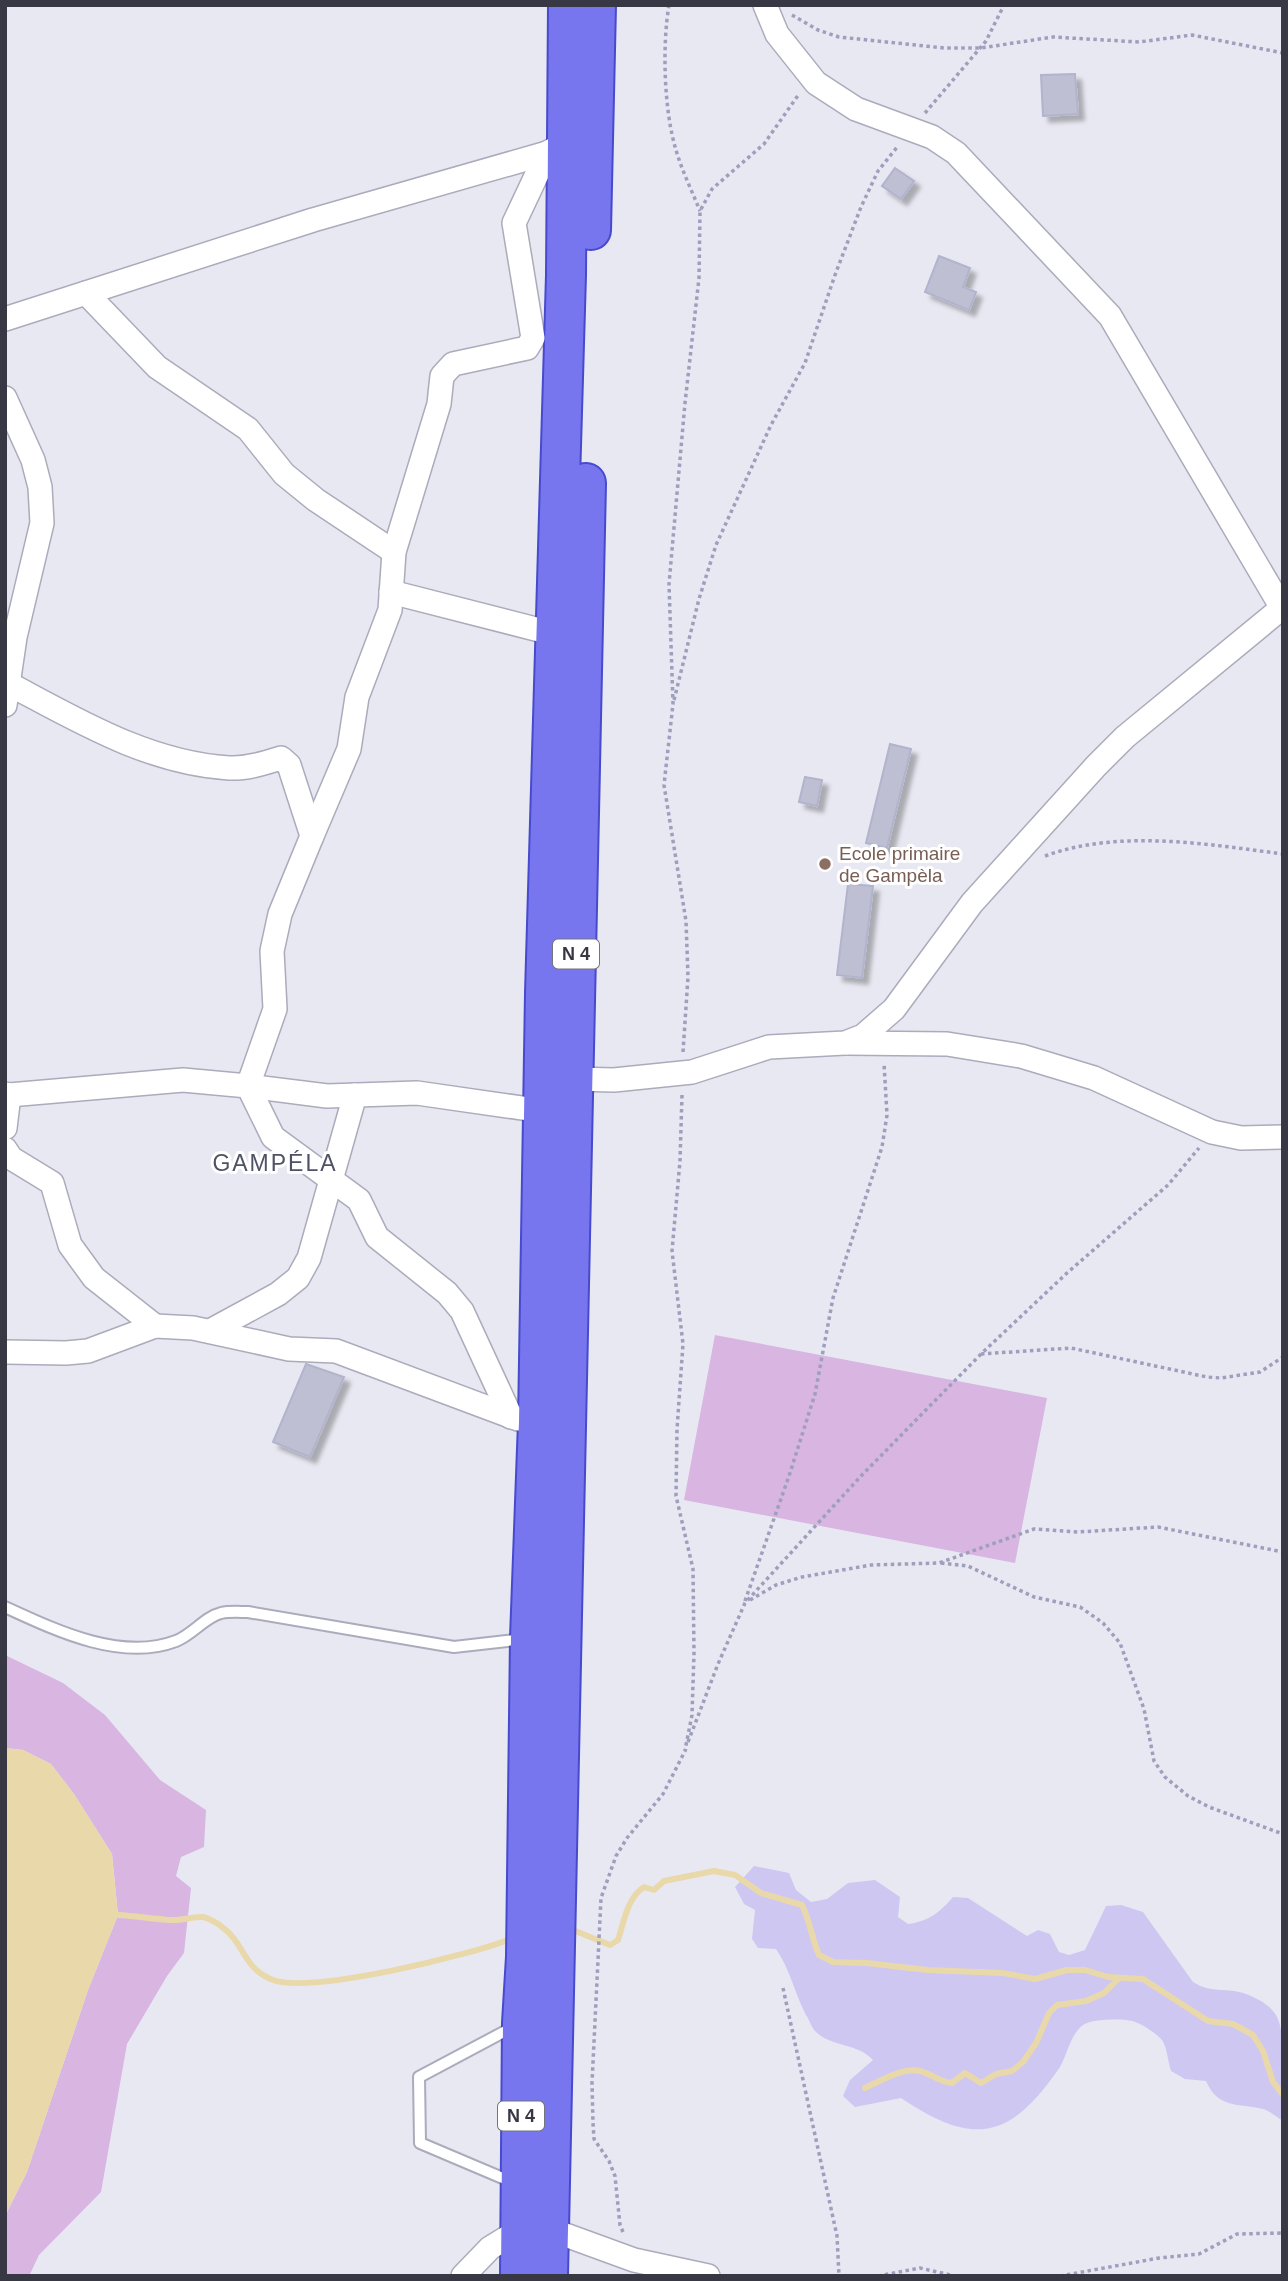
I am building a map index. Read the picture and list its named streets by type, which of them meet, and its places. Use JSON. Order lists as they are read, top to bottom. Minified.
{"streets":{"highway":["N 4"]},"districts":["GAMPÉLA"],"places":["Ecole primaire de Gampèla"]}
